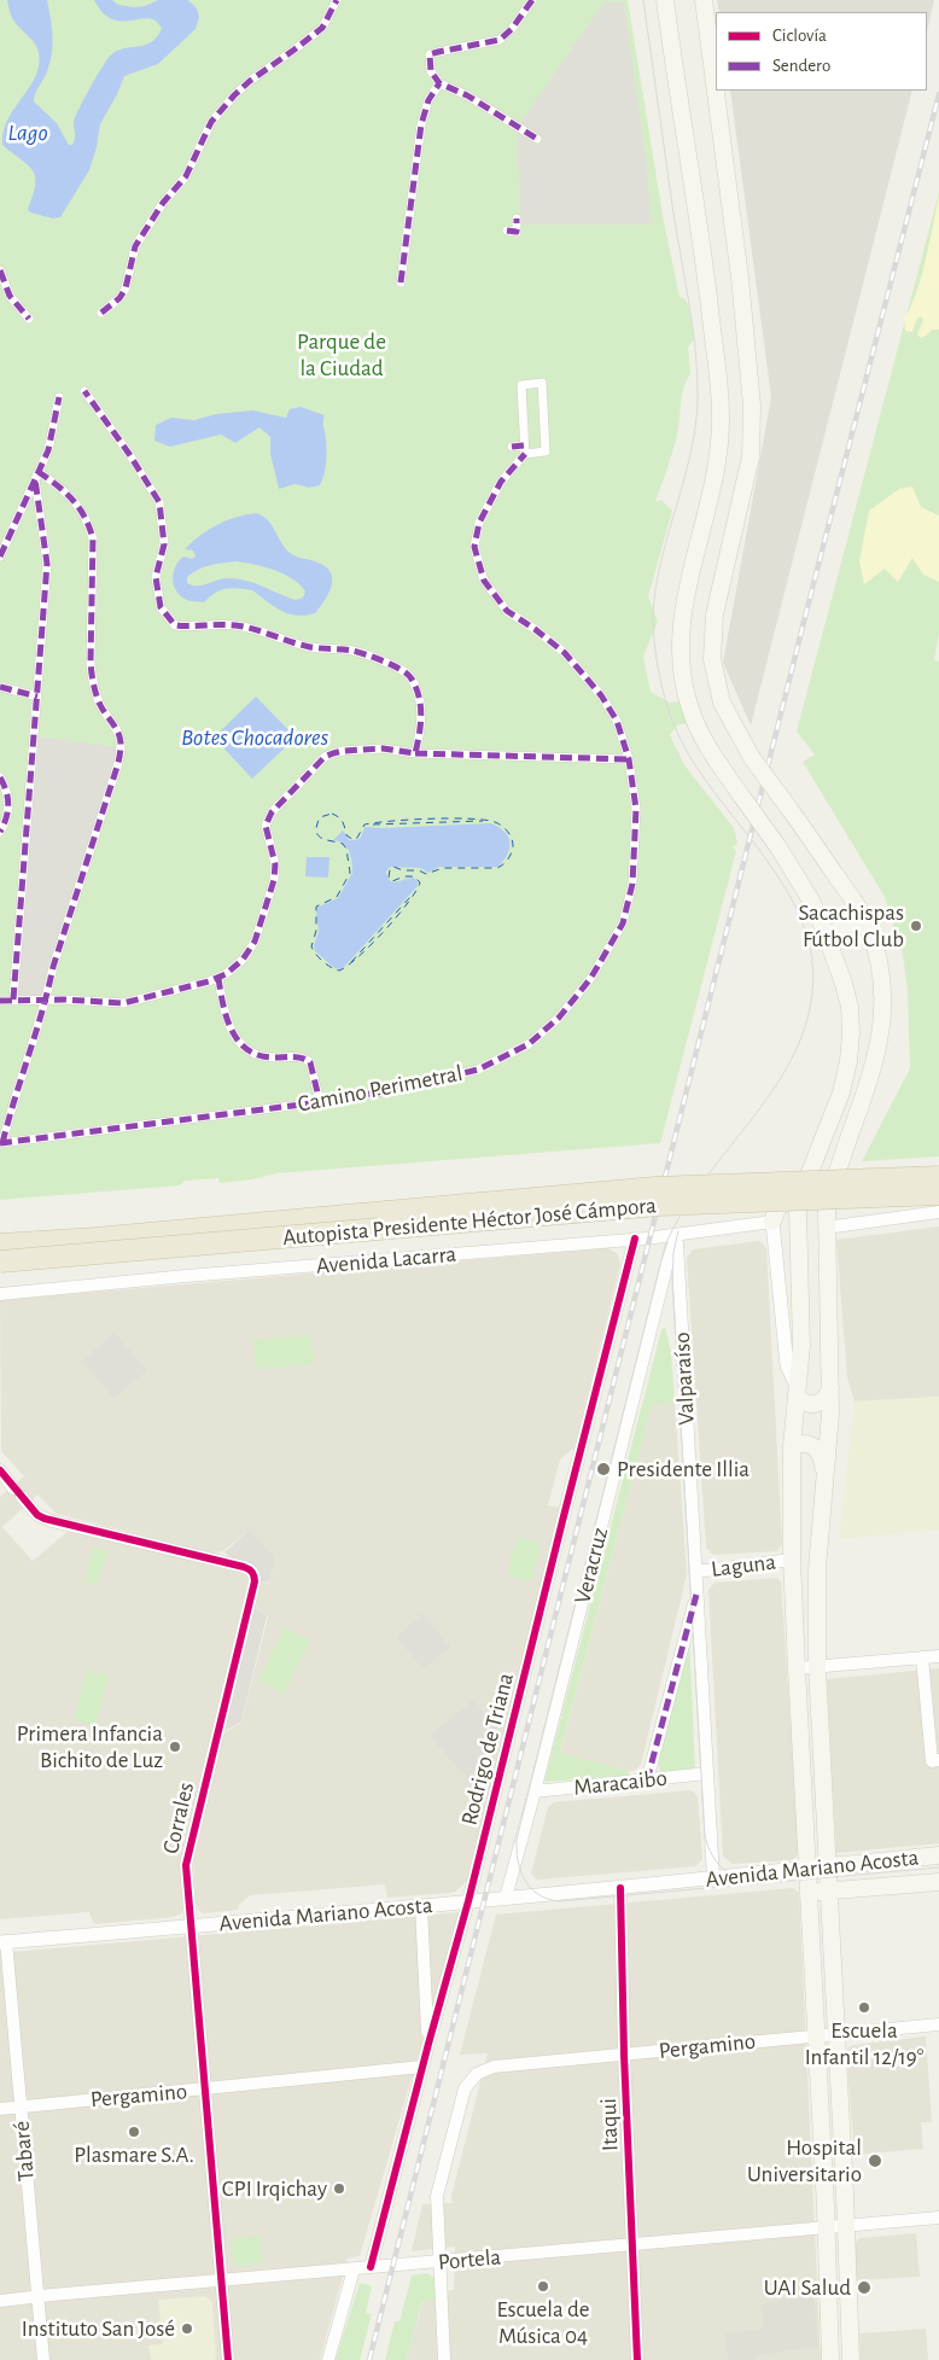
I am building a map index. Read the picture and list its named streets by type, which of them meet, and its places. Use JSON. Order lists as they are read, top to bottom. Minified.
{"streets":{"highway":["Autopista Presidente Héctor José Cámpora"],"main road":["Avenida Mariano Acosta"],"street":["Camino Perimetral","Avenida Lacarra","Valparaíso","Veracruz","Laguna","Rodrigo de Triana","Maracaibo","Corrales","Pergamino","Itaqui","Tabaré","Portela"]},"crossings":[["Avenida Lacarra","Valparaíso"],["Avenida Lacarra","Veracruz"],["Avenida Lacarra","Rodrigo de Triana"],["Valparaíso","Veracruz"],["Valparaíso","Laguna"],["Valparaíso","Maracaibo"],["Valparaíso","Avenida Mariano Acosta"],["Veracruz","Maracaibo"],["Veracruz","Avenida Mariano Acosta"],["Rodrigo de Triana","Avenida Mariano Acosta"],["Rodrigo de Triana","Pergamino"],["Rodrigo de Triana","Portela"],["Corrales","Avenida Mariano Acosta"],["Corrales","Pergamino"],["Corrales","Portela"],["Avenida Mariano Acosta","Itaqui"],["Avenida Mariano Acosta","Tabaré"],["Pergamino","Itaqui"],["Pergamino","Tabaré"],["Pergamino","Portela"],["Itaqui","Portela"],["Tabaré","Portela"]],"water":["Lago","Botes Chocadores"],"parks":["Parque de la Ciudad"],"places":["Sacachispas Fútbol Club","Presidente Illia","Primera Infancia Bichito de Luz","Escuela Infantil 12/19°","Plasmare S.A.","Hospital Universitario","CPI Irqichay","Escuela de Música 04","UAI Salud","Instituto San José"],"legend":["Ciclovía","Sendero"]}
